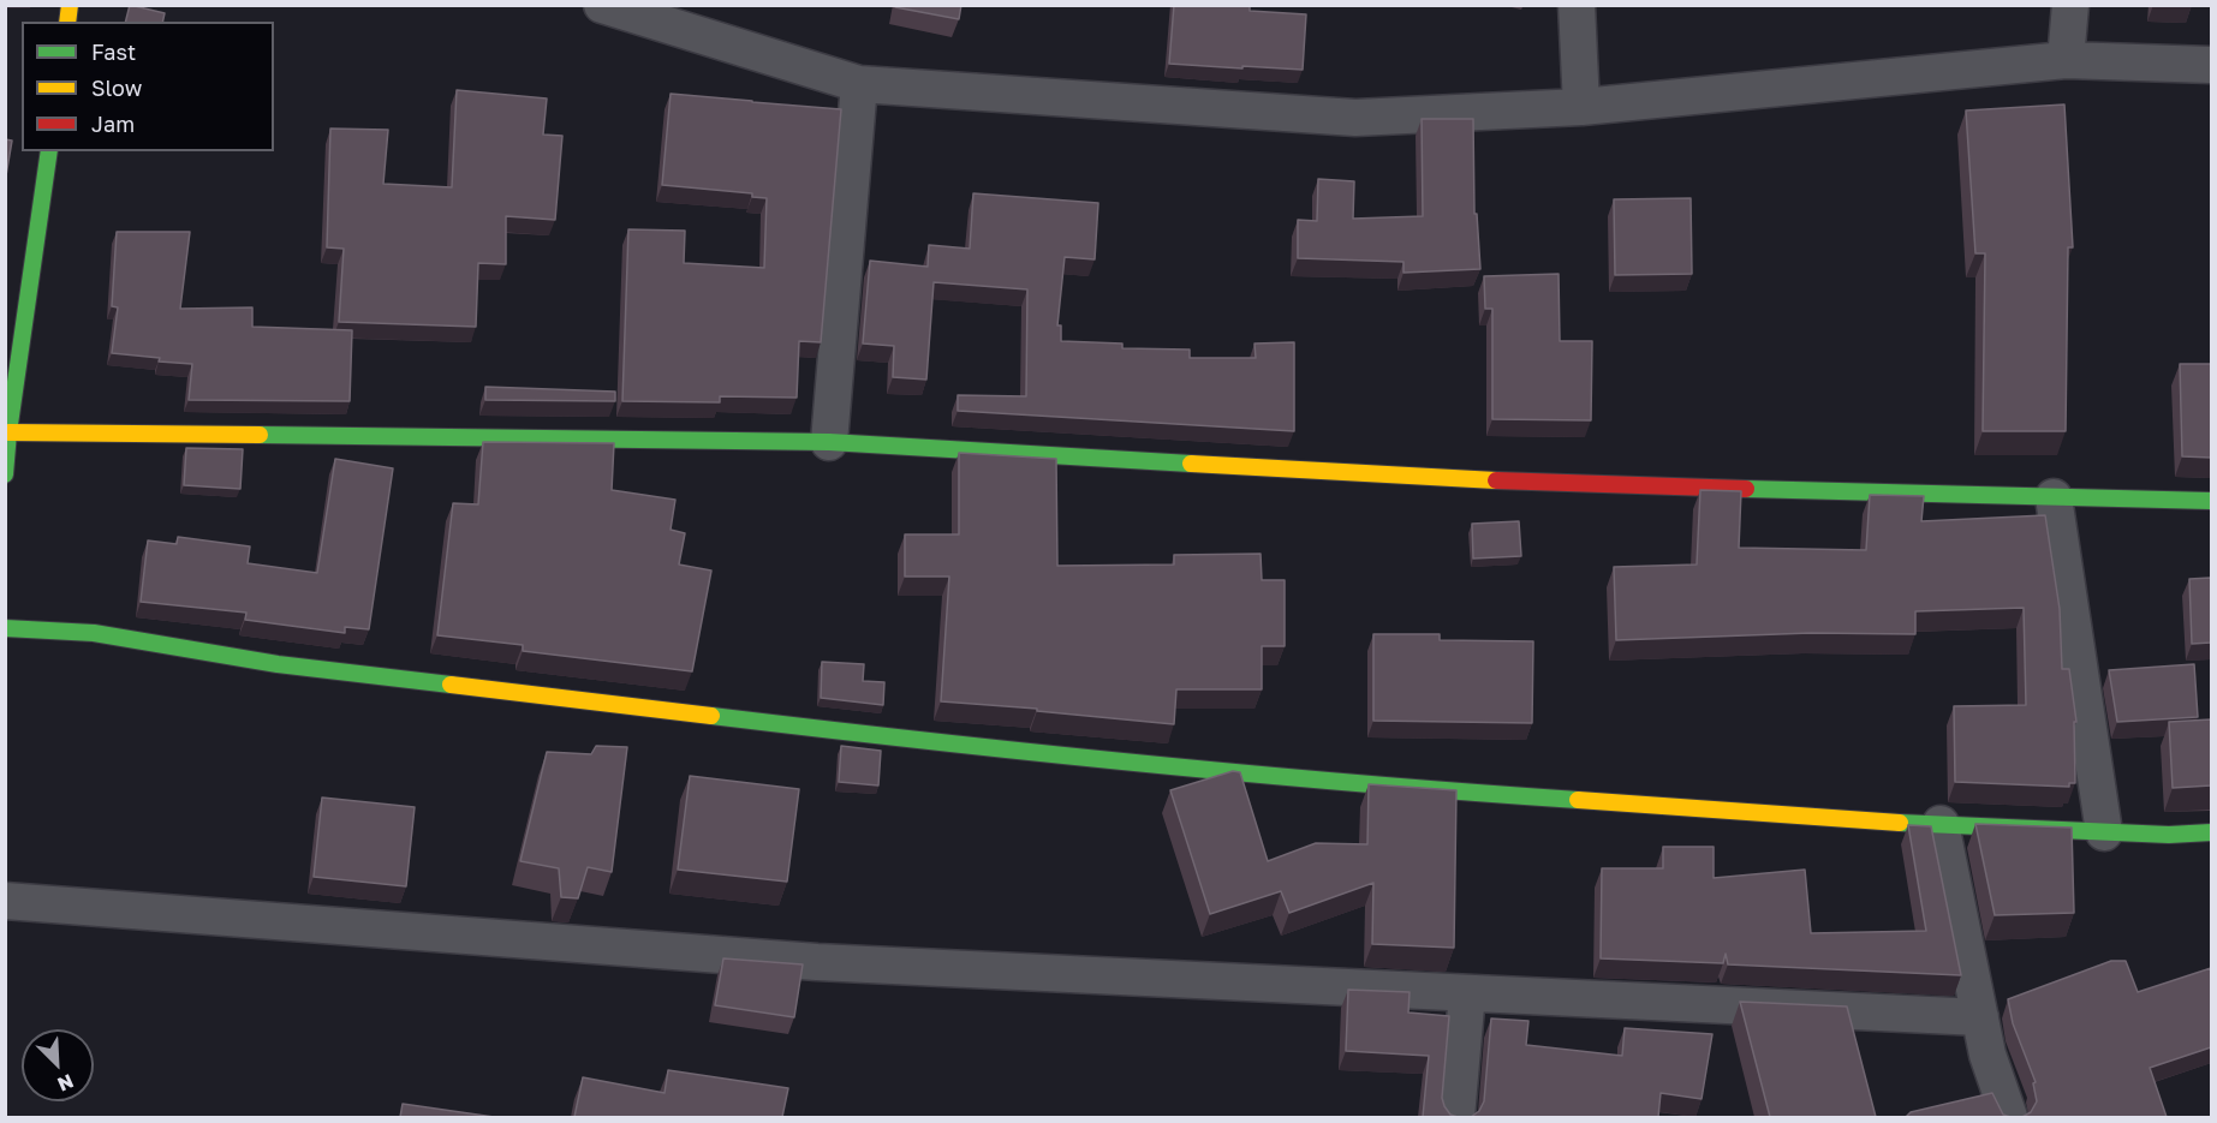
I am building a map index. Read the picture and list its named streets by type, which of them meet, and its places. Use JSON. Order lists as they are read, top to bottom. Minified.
{"legend":["Fast","Slow","Jam"],"north":"bottom right"}
